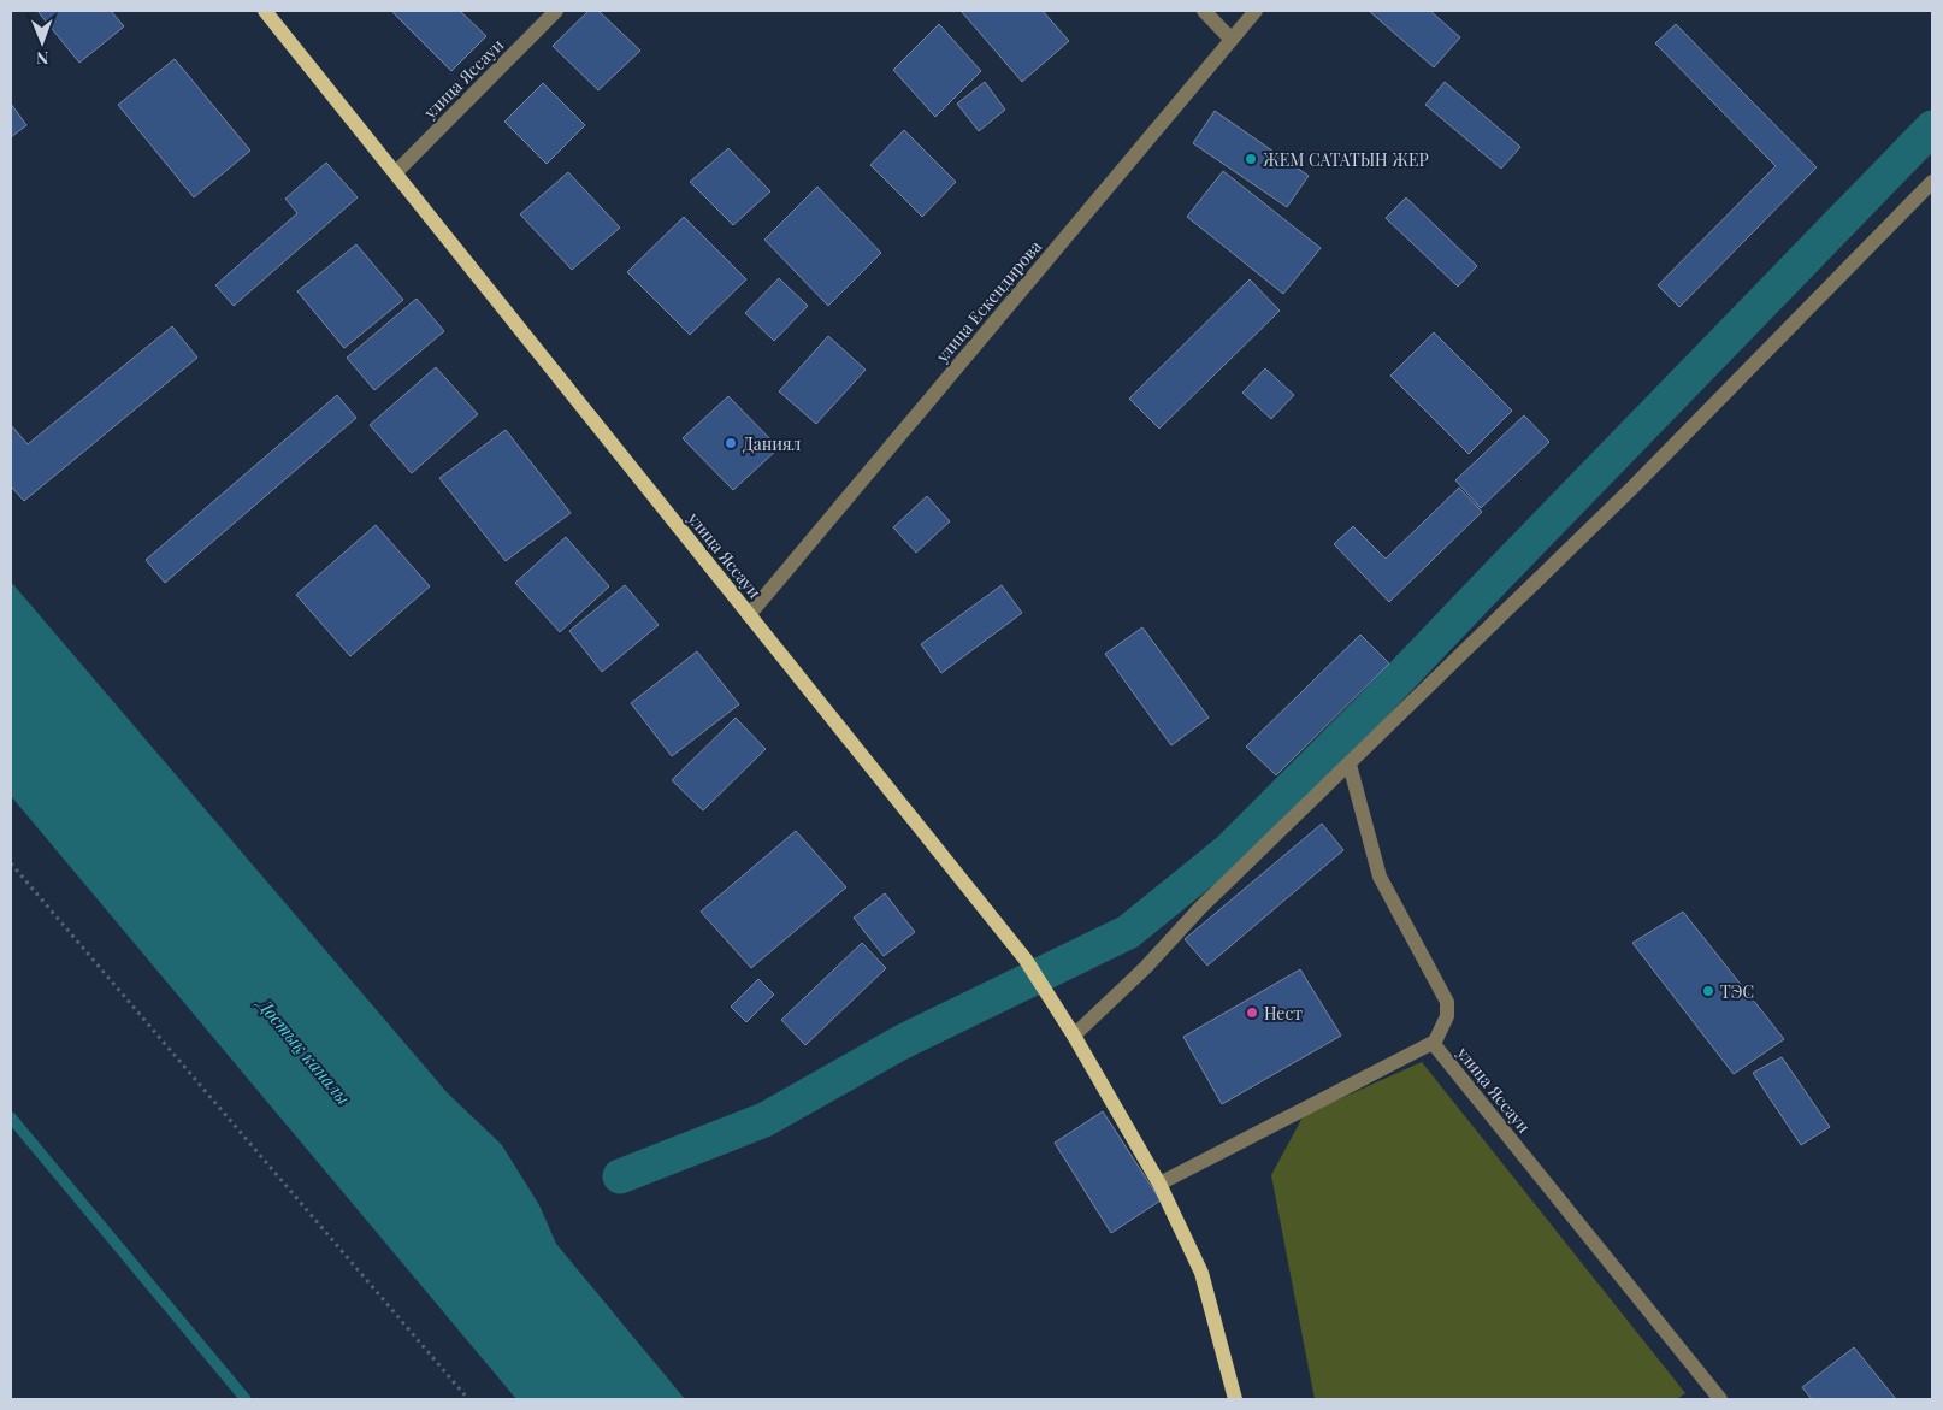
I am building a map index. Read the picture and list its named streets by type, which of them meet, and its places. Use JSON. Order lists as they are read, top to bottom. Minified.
{"streets":{"main road":["улица Яссауи"],"street":["улица Ескендирова"]},"crossings":[["улица Яссауи","улица Ескендирова"]],"water":["Достық каналы"],"places":["ЖЕМ САТАТЫН ЖЕР","Даниял","ТЭС","Нест"],"north":"bottom"}
